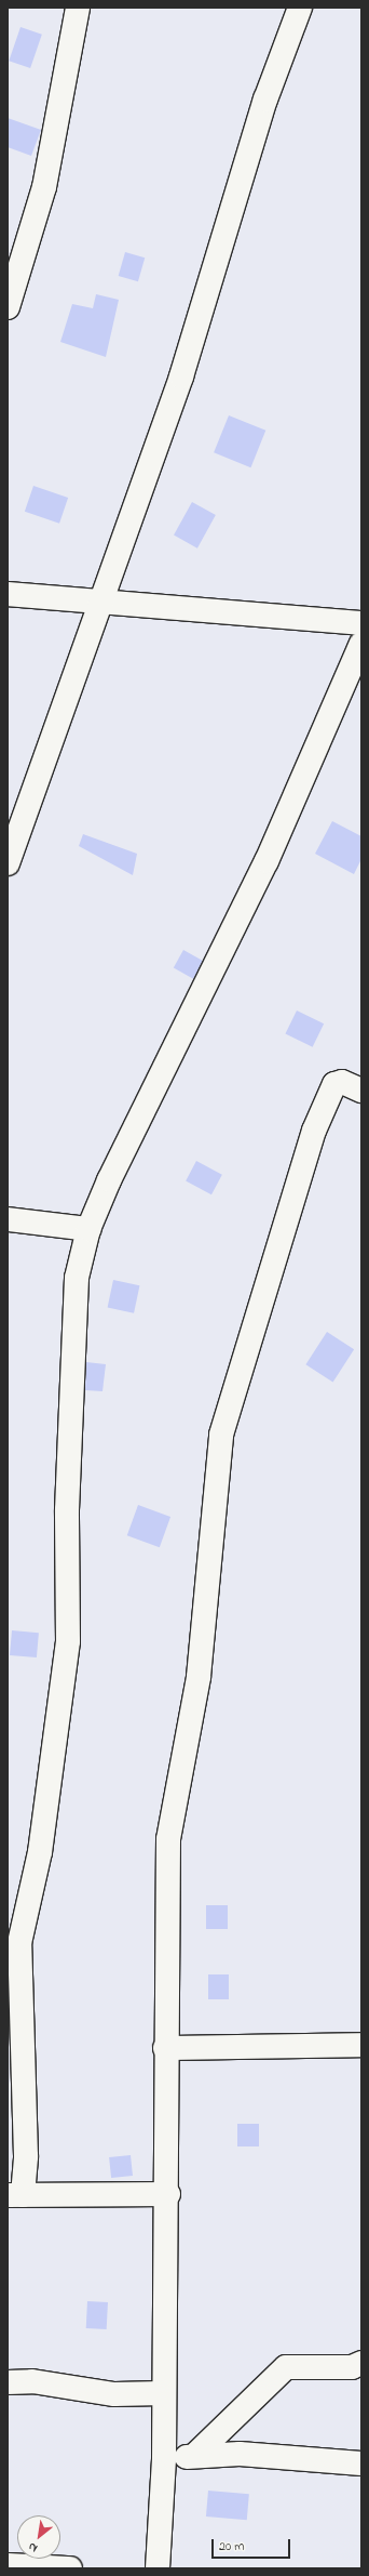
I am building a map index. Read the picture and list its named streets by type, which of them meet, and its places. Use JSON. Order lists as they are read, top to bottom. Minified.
{"scale_bar":"20 m","north":"bottom left"}
